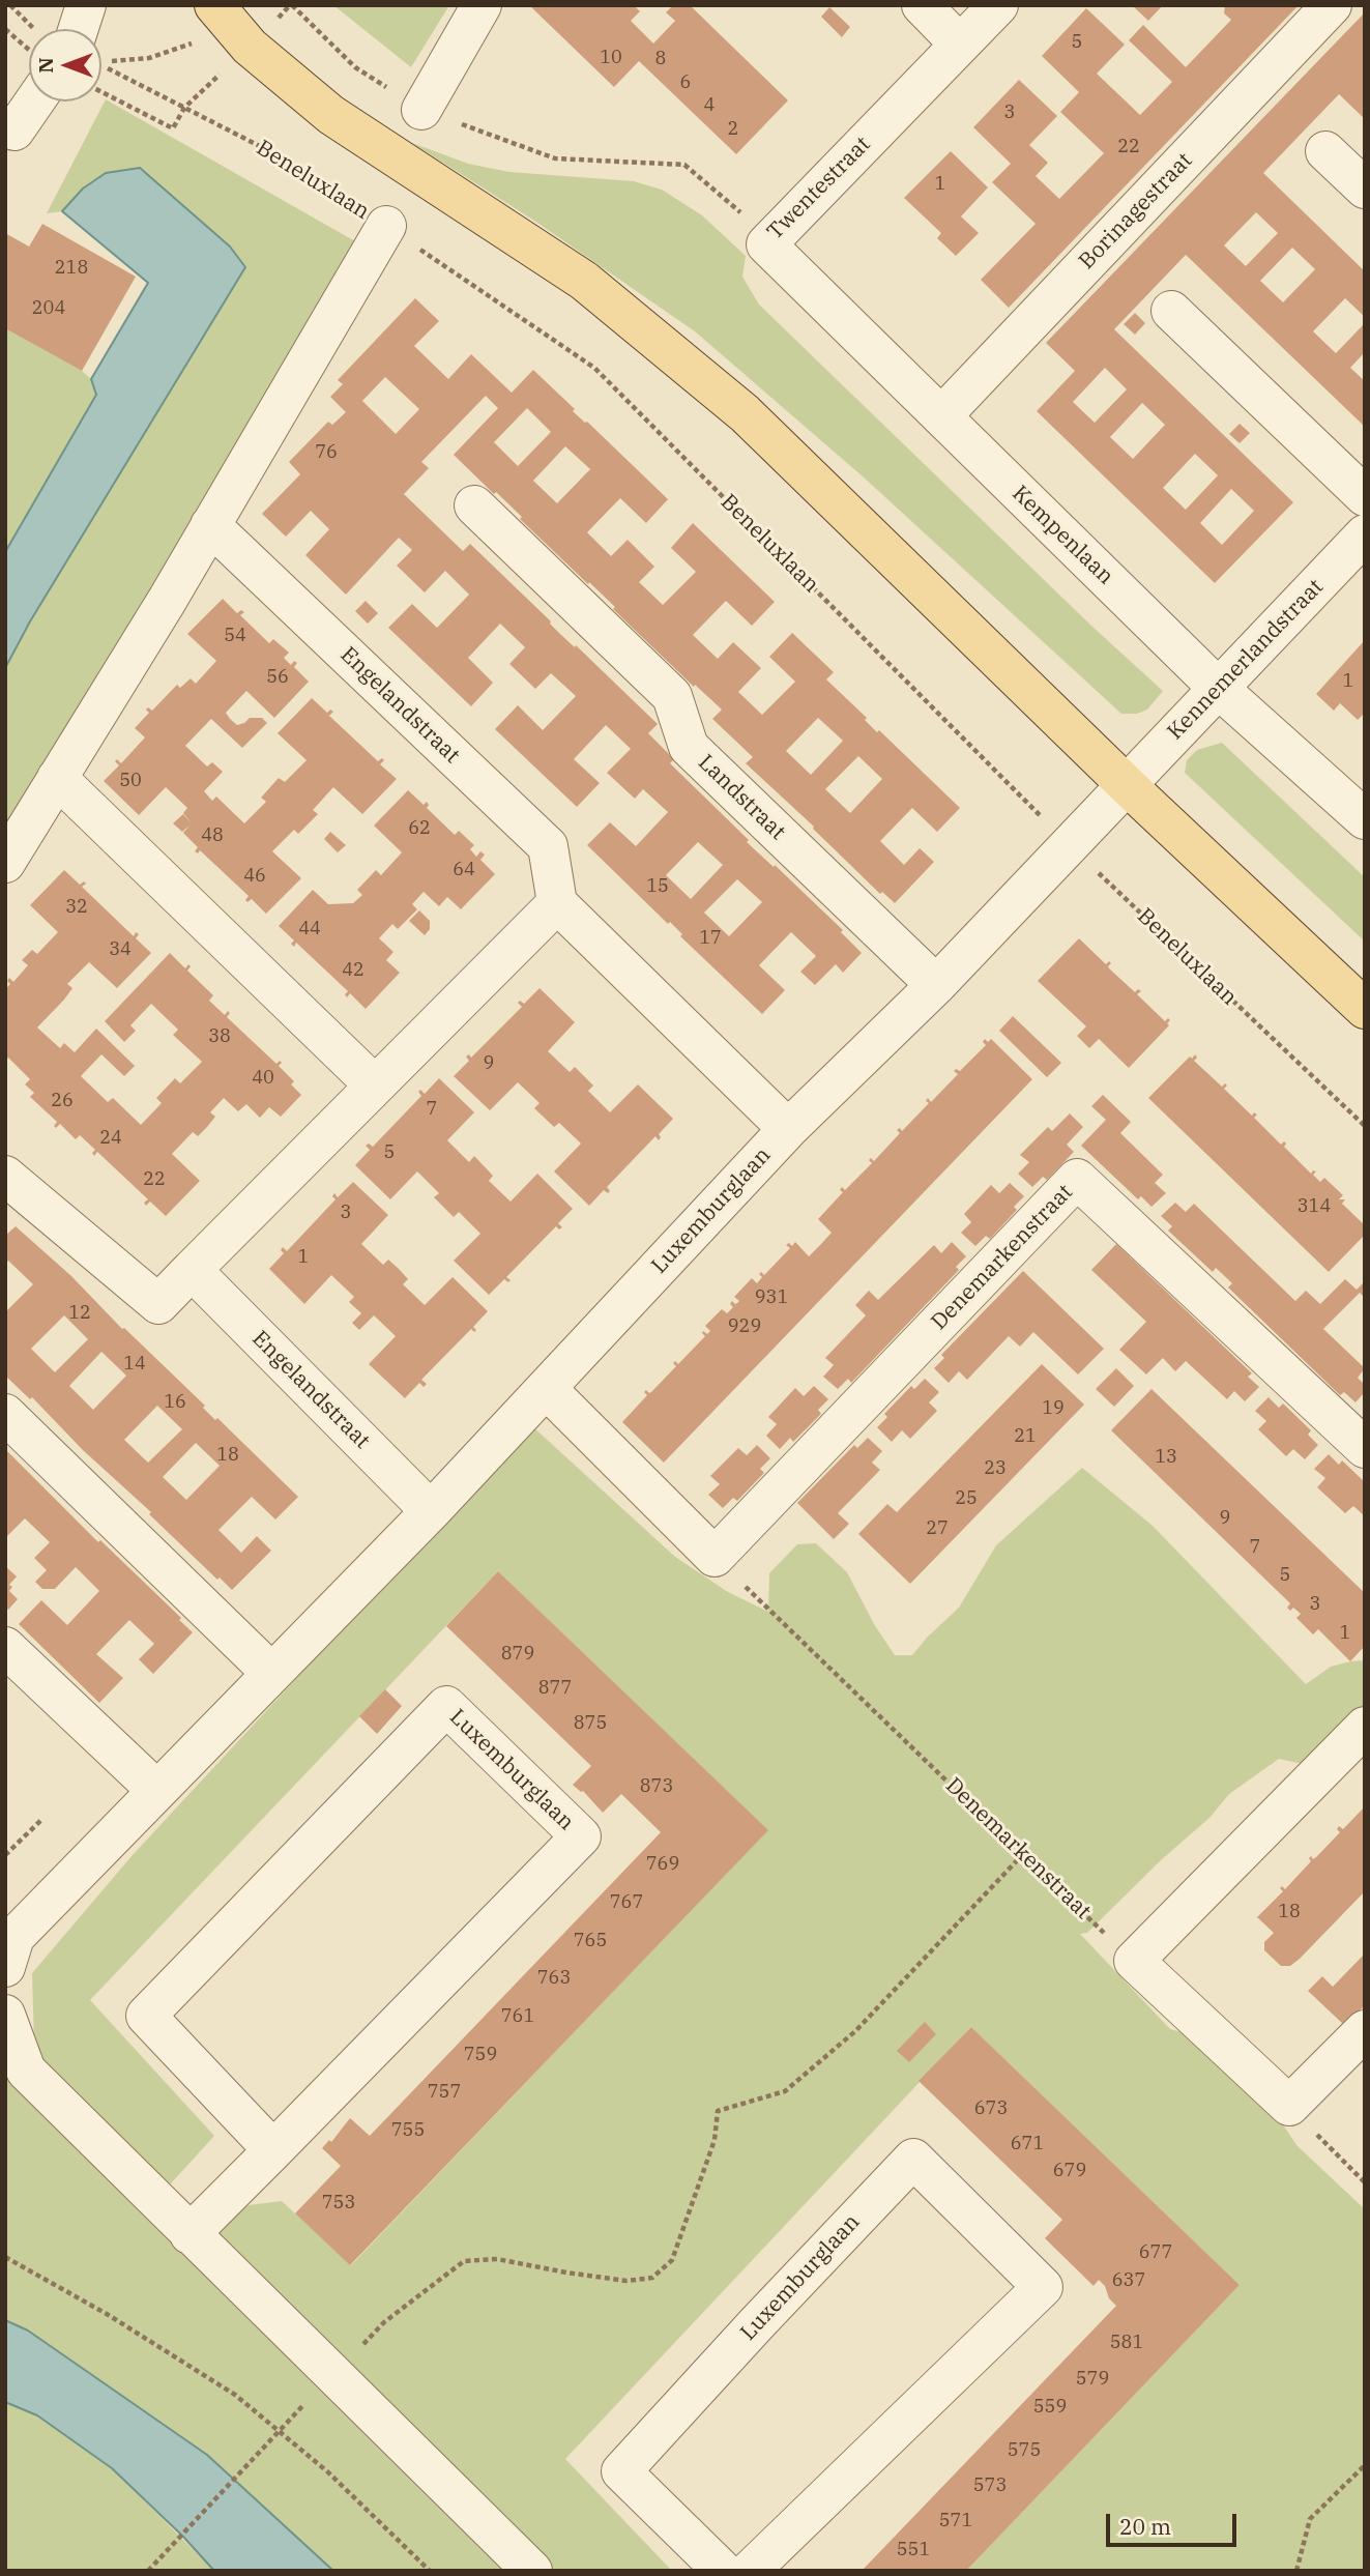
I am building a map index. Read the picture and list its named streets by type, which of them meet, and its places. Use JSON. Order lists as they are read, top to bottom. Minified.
{"streets":{"street":["Twentestraat","Borinagestraat","Kempenlaan","Kennemerlandstraat","Engelandstraat","Landstraat","Luxemburglaan","Denemarkenstraat"],"path":["Beneluxlaan"]},"crossings":[["Beneluxlaan","Luxemburglaan"],["Twentestraat","Kempenlaan"],["Borinagestraat","Kempenlaan"],["Kempenlaan","Kennemerlandstraat"],["Kennemerlandstraat","Luxemburglaan"],["Engelandstraat","Luxemburglaan"],["Landstraat","Luxemburglaan"]],"house_numbers":["5","10","8","6","4","3","2","22","1","218","204","76","54","56","1","50","62","48","64","46","15","32","44","17","34","42","38","9","40","26","7","24","5","22","314","3","1","931","12","929","14","16","19","21","18","13","23","25","9","27","7","5","3","1","879","877","875","873","769","767","18","765","763","761","759","757","673","755","671","679","753","677","637","581","579","559","575","573","571","551"],"scale_bar":"20 m","north":"left"}
